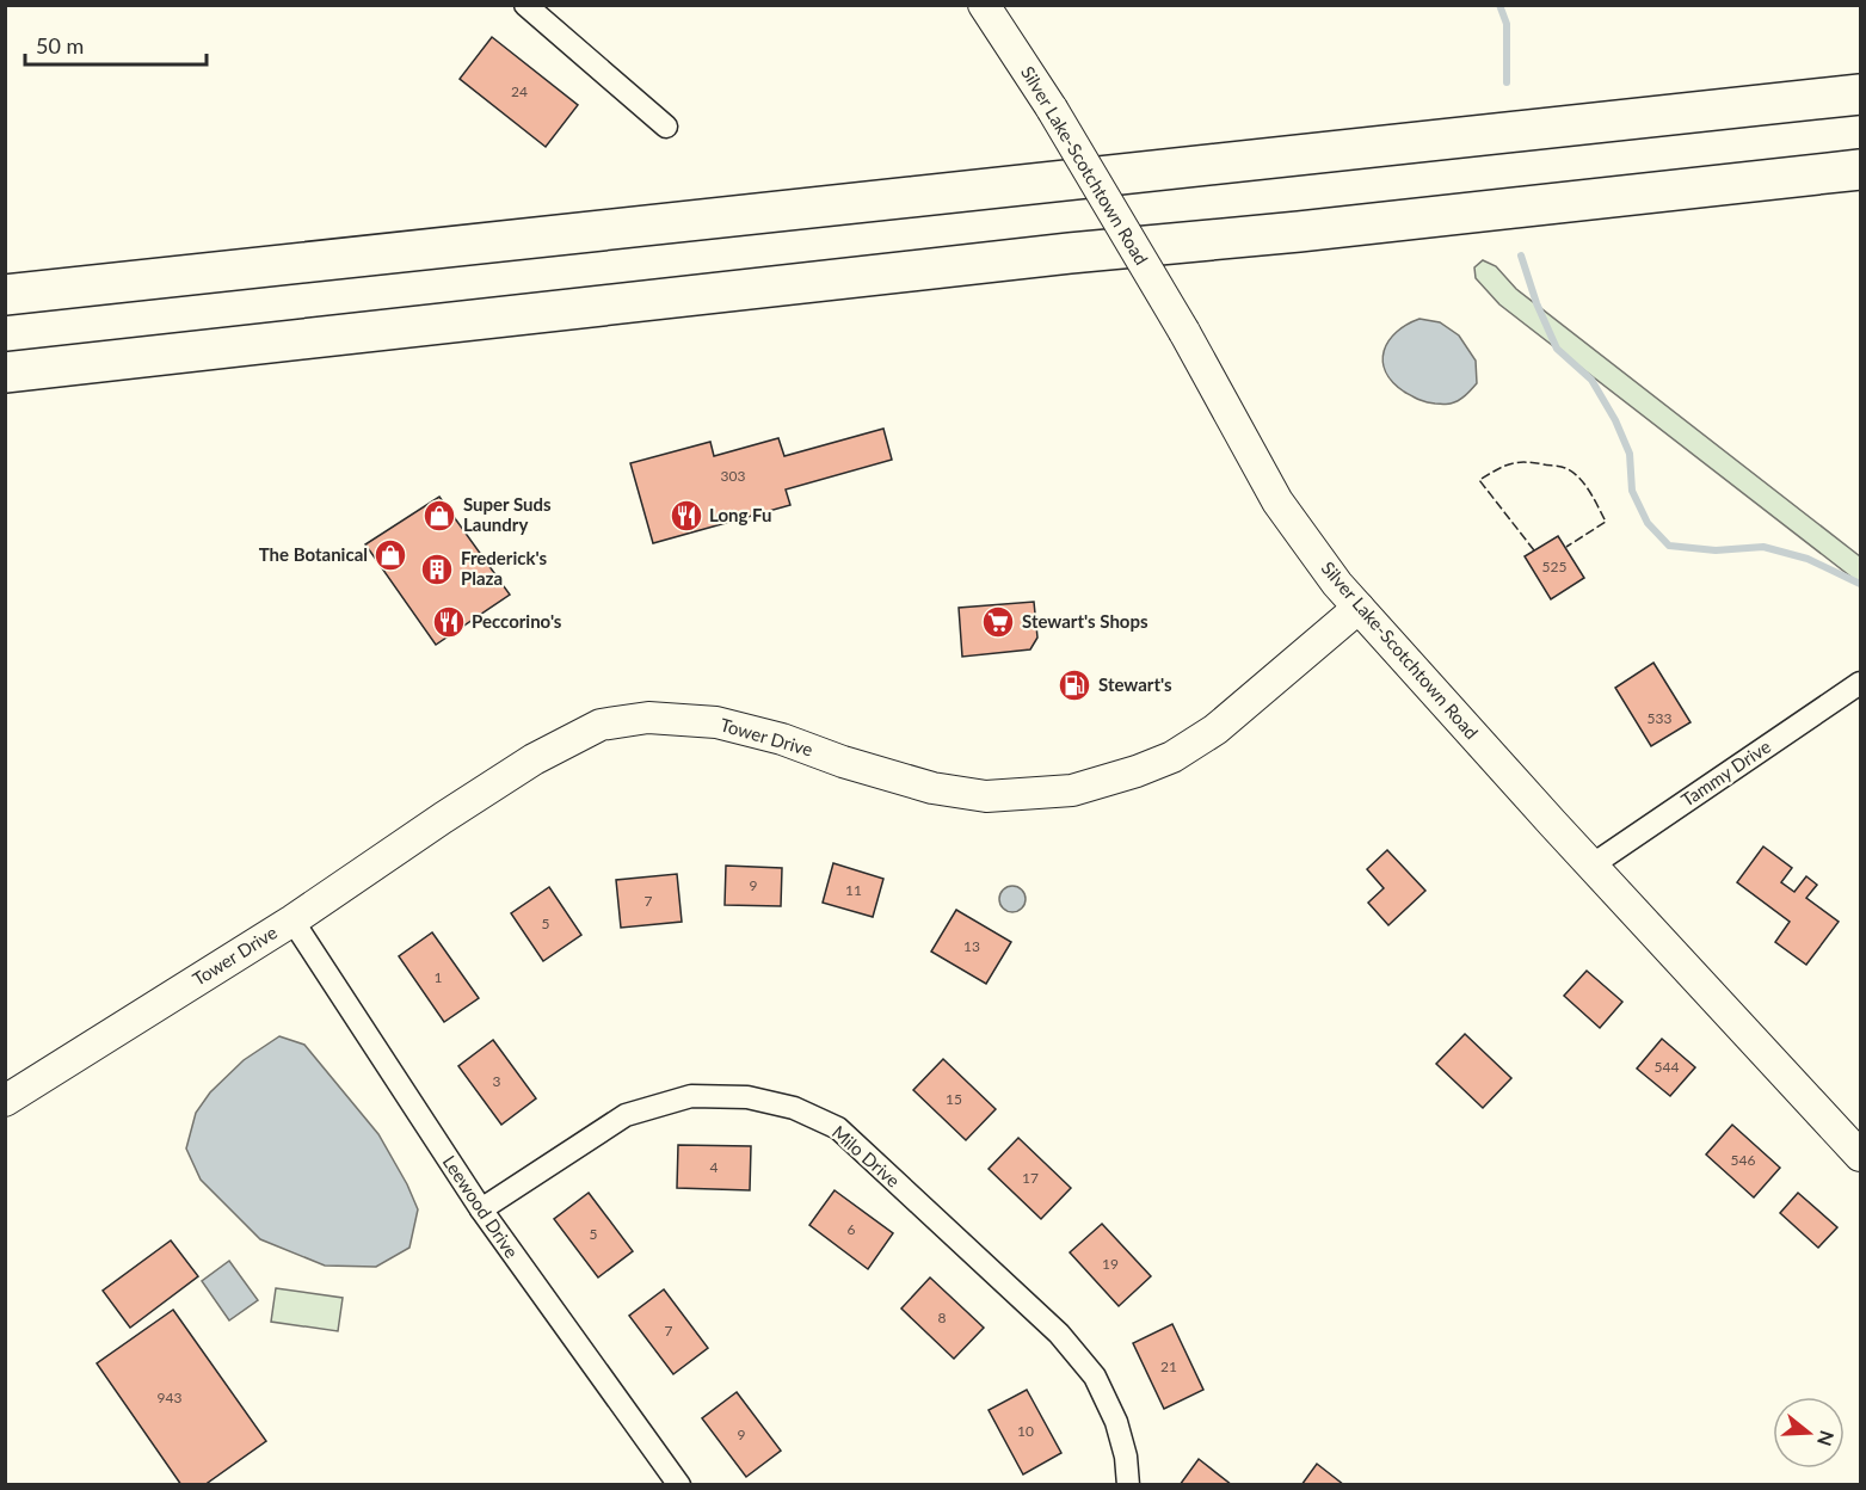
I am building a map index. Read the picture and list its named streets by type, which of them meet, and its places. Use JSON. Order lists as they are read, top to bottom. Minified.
{"streets":{"street":["Silver Lake-Scotchtown Road","Tower Drive","Tammy Drive","Milo Drive","Leewood Drive"]},"crossings":[["Silver Lake-Scotchtown Road","Tower Drive"],["Silver Lake-Scotchtown Road","Tammy Drive"],["Tower Drive","Leewood Drive"],["Milo Drive","Leewood Drive"]],"places":{"shop":["Super Suds Laundry","The Botanical"],"restaurant":["Long Fu","Peccorino's"],"building":["Frederick's Plaza"],"supermarket":["Stewart's Shops"],"fuel station":["Stewart's"]},"house_numbers":["24","303","525","533","9","11","7","5","13","1","544","3","15","546","4","17","6","5","19","8","7","21","943","10","9"],"scale_bar":"50 m","north":"right"}
